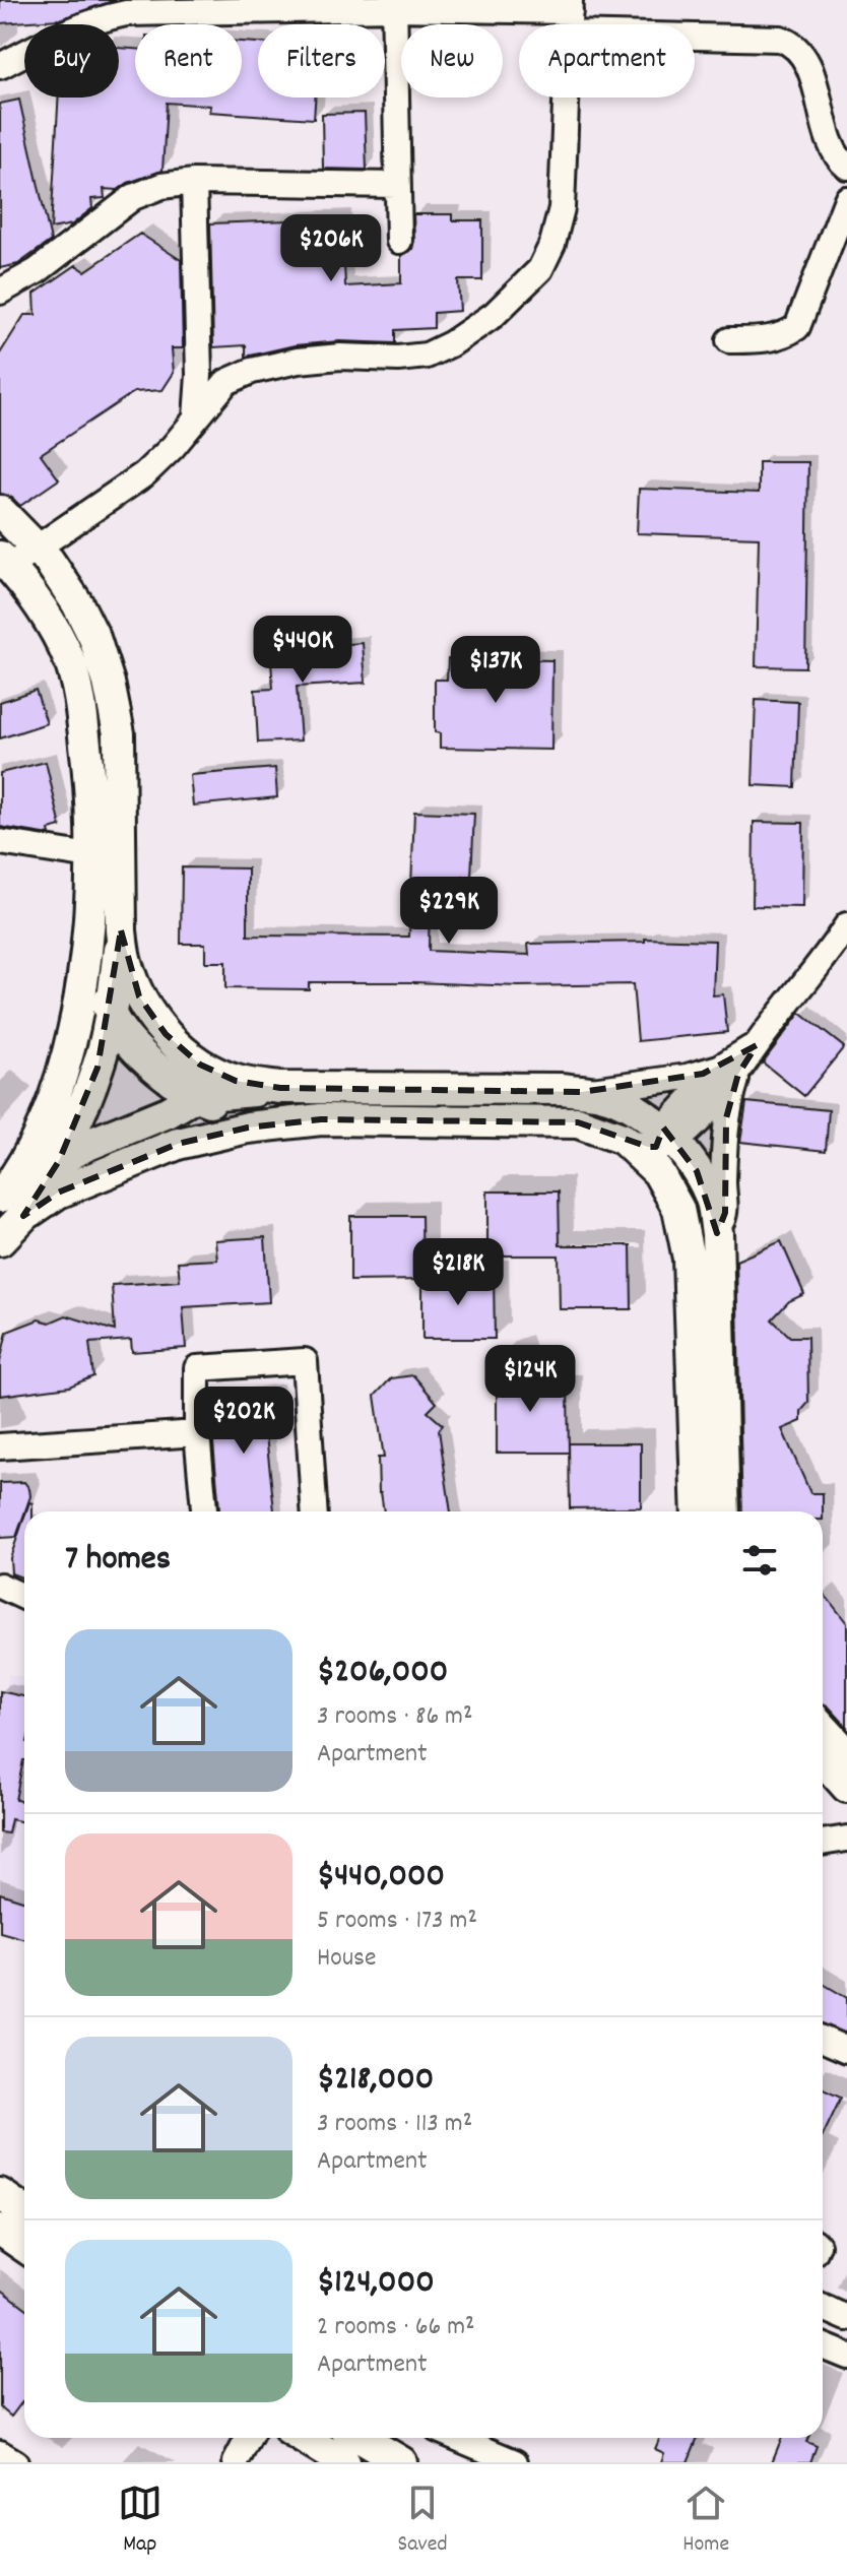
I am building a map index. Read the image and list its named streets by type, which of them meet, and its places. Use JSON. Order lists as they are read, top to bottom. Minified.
{"page":{"chip":["Buy","Rent","Filters","New","Apartment"],"price":["$206K","$440K","$137K","$229K","$218K","$124K","$202K"],"heading":"7 homes","list":[{"name":"$206,000","note":"3 rooms · 86 m² · Apartment"},{"name":"$440,000","note":"5 rooms · 173 m² · House"},{"name":"$218,000","note":"3 rooms · 113 m² · Apartment"},{"name":"$124,000","note":"2 rooms · 66 m² · Apartment"}],"tabs":["Map","Saved","Home"]}}
